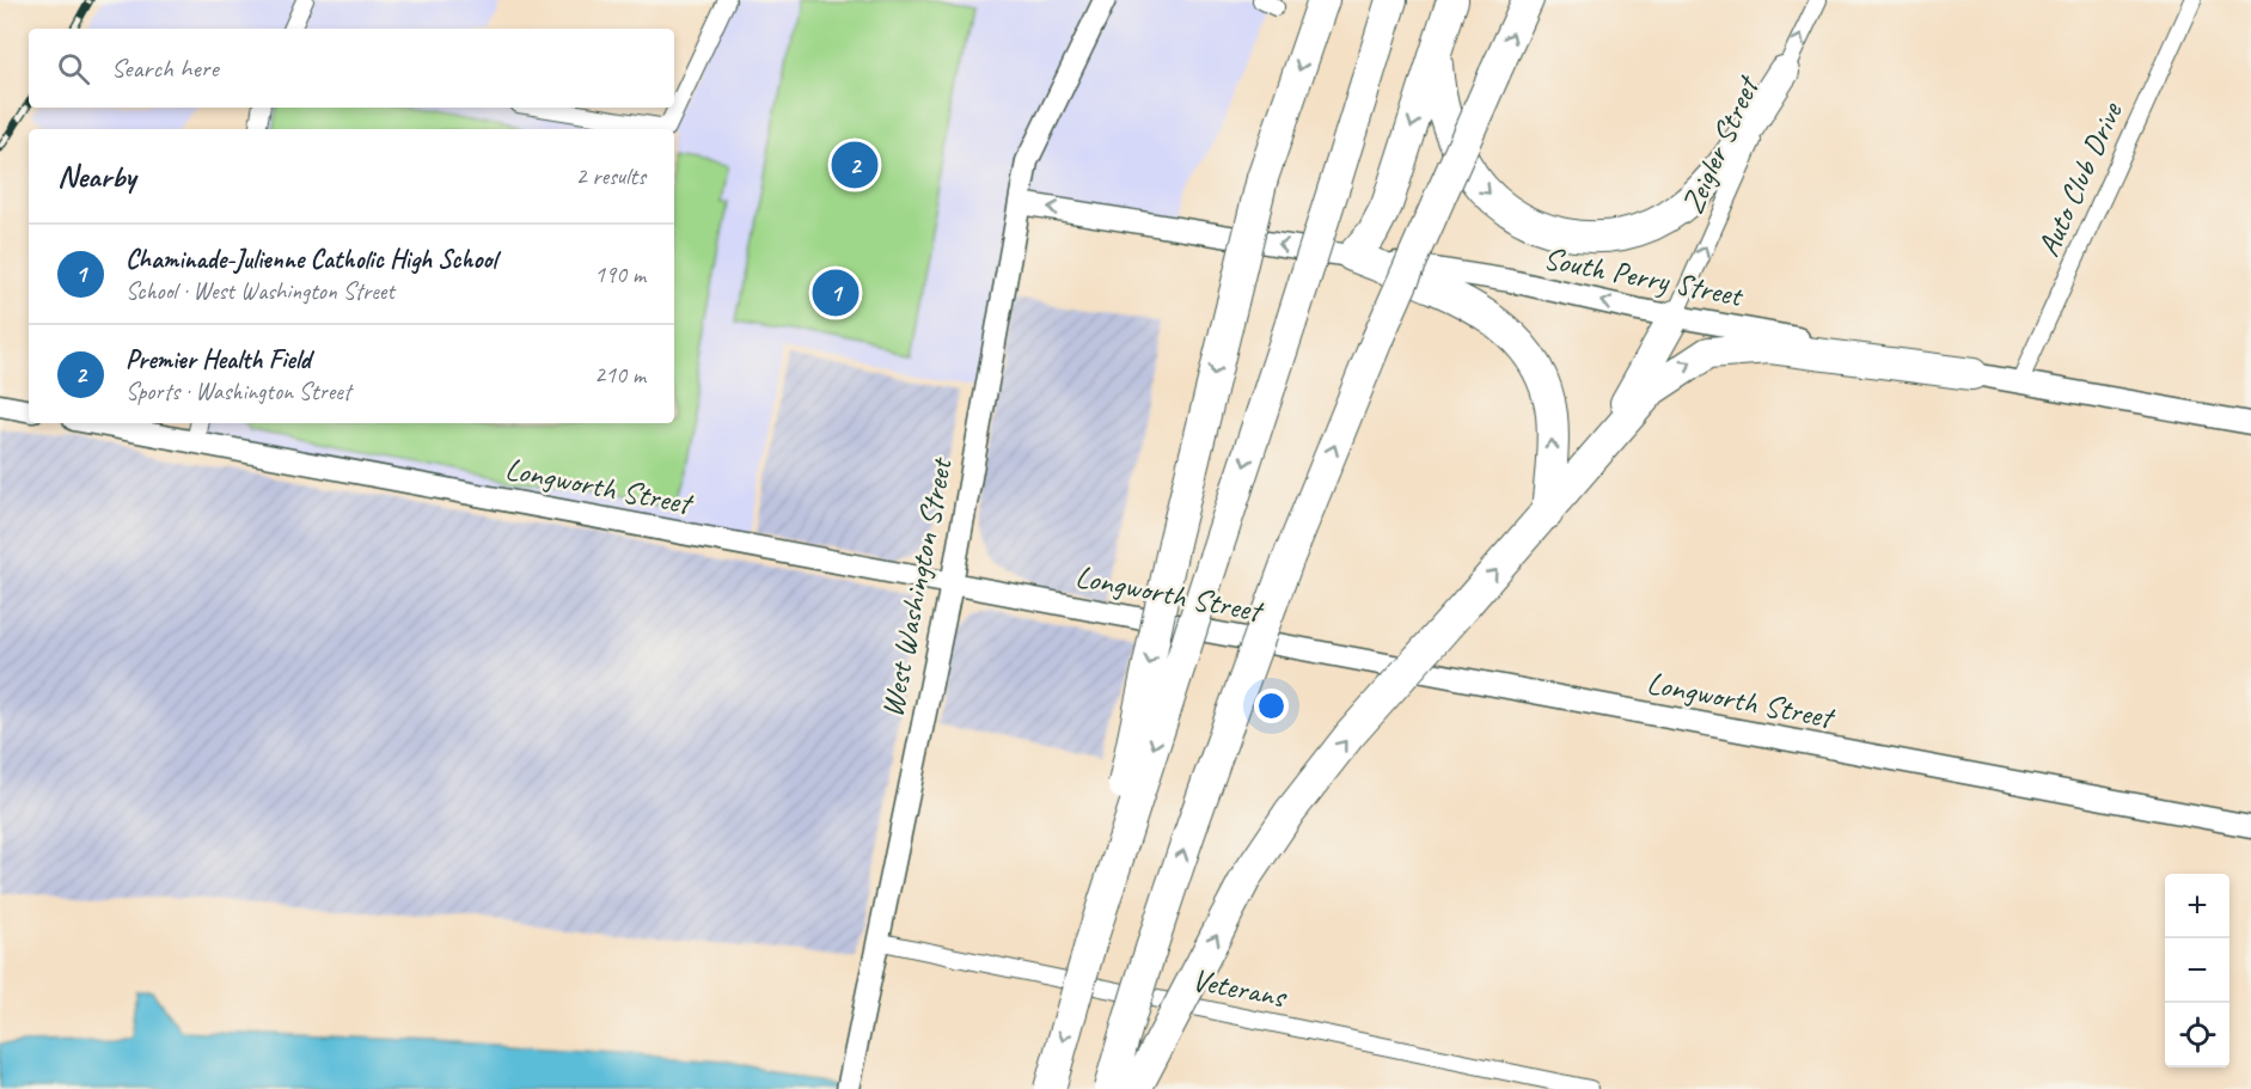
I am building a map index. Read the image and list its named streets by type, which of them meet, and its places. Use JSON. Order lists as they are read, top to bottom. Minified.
{"streets":{"street":["Zeigler Street","Auto Club Drive","South Perry Street","Longworth Street","West Washington Street","Veterans"]},"crossings":[["Zeigler Street","South Perry Street"],["Auto Club Drive","South Perry Street"],["South Perry Street","West Washington Street"],["Longworth Street","West Washington Street"],["West Washington Street","Veterans"]],"one_way":["Zeigler Street","South Perry Street"],"page":{"search":"Search here","heading":["Nearby","2 results"],"pins":["2","1"],"list":[{"mark":"1","name":"Chaminade-Julienne Catholic High School","note":"School · West Washington Street","value":"190 m"},{"mark":"2","name":"Premier Health Field","note":"Sports · Washington Street","value":"210 m"}],"map_buttons":["+","−"]}}
